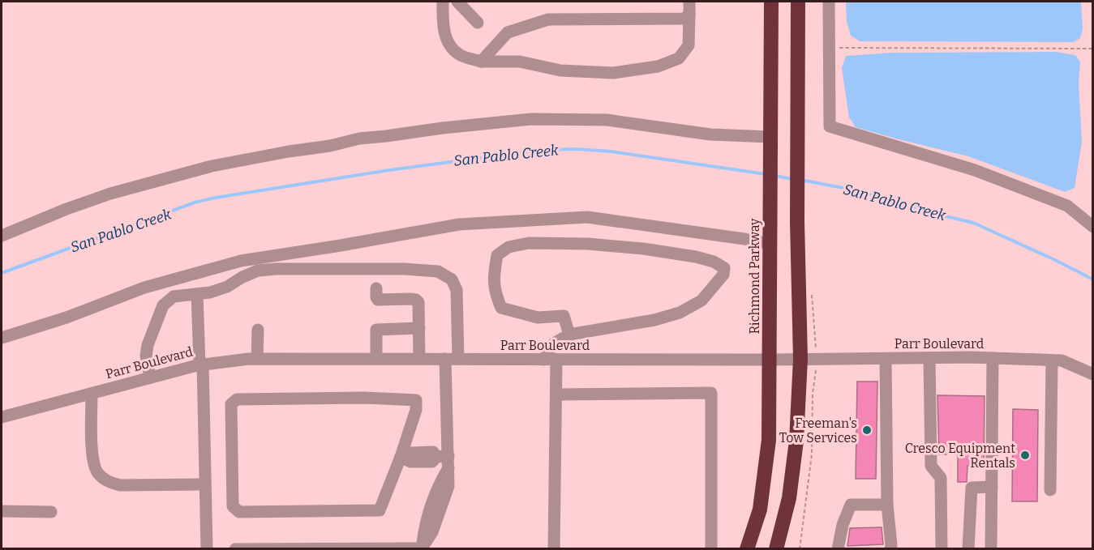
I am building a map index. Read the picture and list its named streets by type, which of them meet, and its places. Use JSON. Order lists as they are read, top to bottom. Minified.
{"streets":{"highway":["Richmond Parkway"],"street":["Parr Boulevard"]},"crossings":[["Richmond Parkway","Parr Boulevard"]],"water":["San Pablo Creek"],"places":["Freeman's Tow Services","Cresco Equipment Rentals"]}
